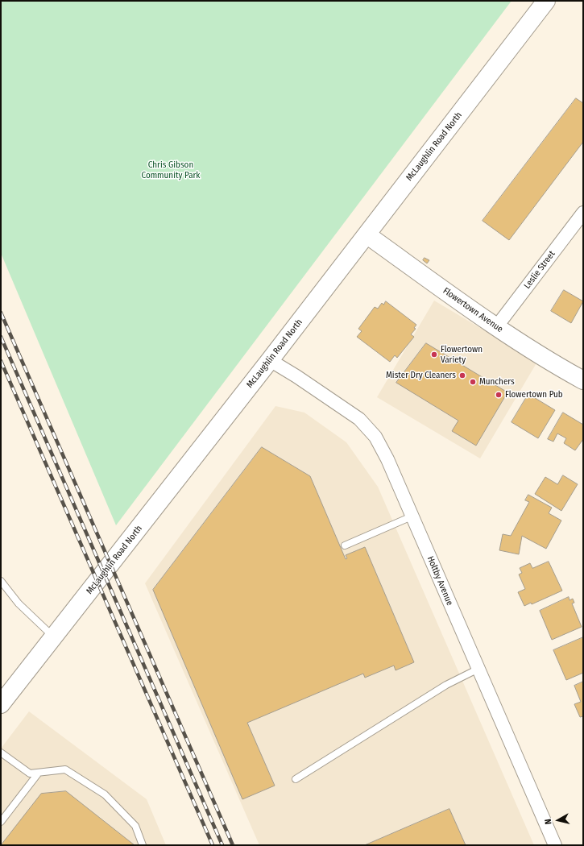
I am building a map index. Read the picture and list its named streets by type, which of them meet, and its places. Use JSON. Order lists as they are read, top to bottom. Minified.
{"streets":{"main road":["McLaughlin Road North","Flowertown Avenue"],"street":["Leslie Street","Holtby Avenue"]},"crossings":[["McLaughlin Road North","Flowertown Avenue"],["McLaughlin Road North","Holtby Avenue"],["Leslie Street","Flowertown Avenue"]],"parks":["Chris Gibson Community Park"],"places":["Flowertown Variety","Mister Dry Cleaners","Munchers","Flowertown Pub"],"north":"left"}
